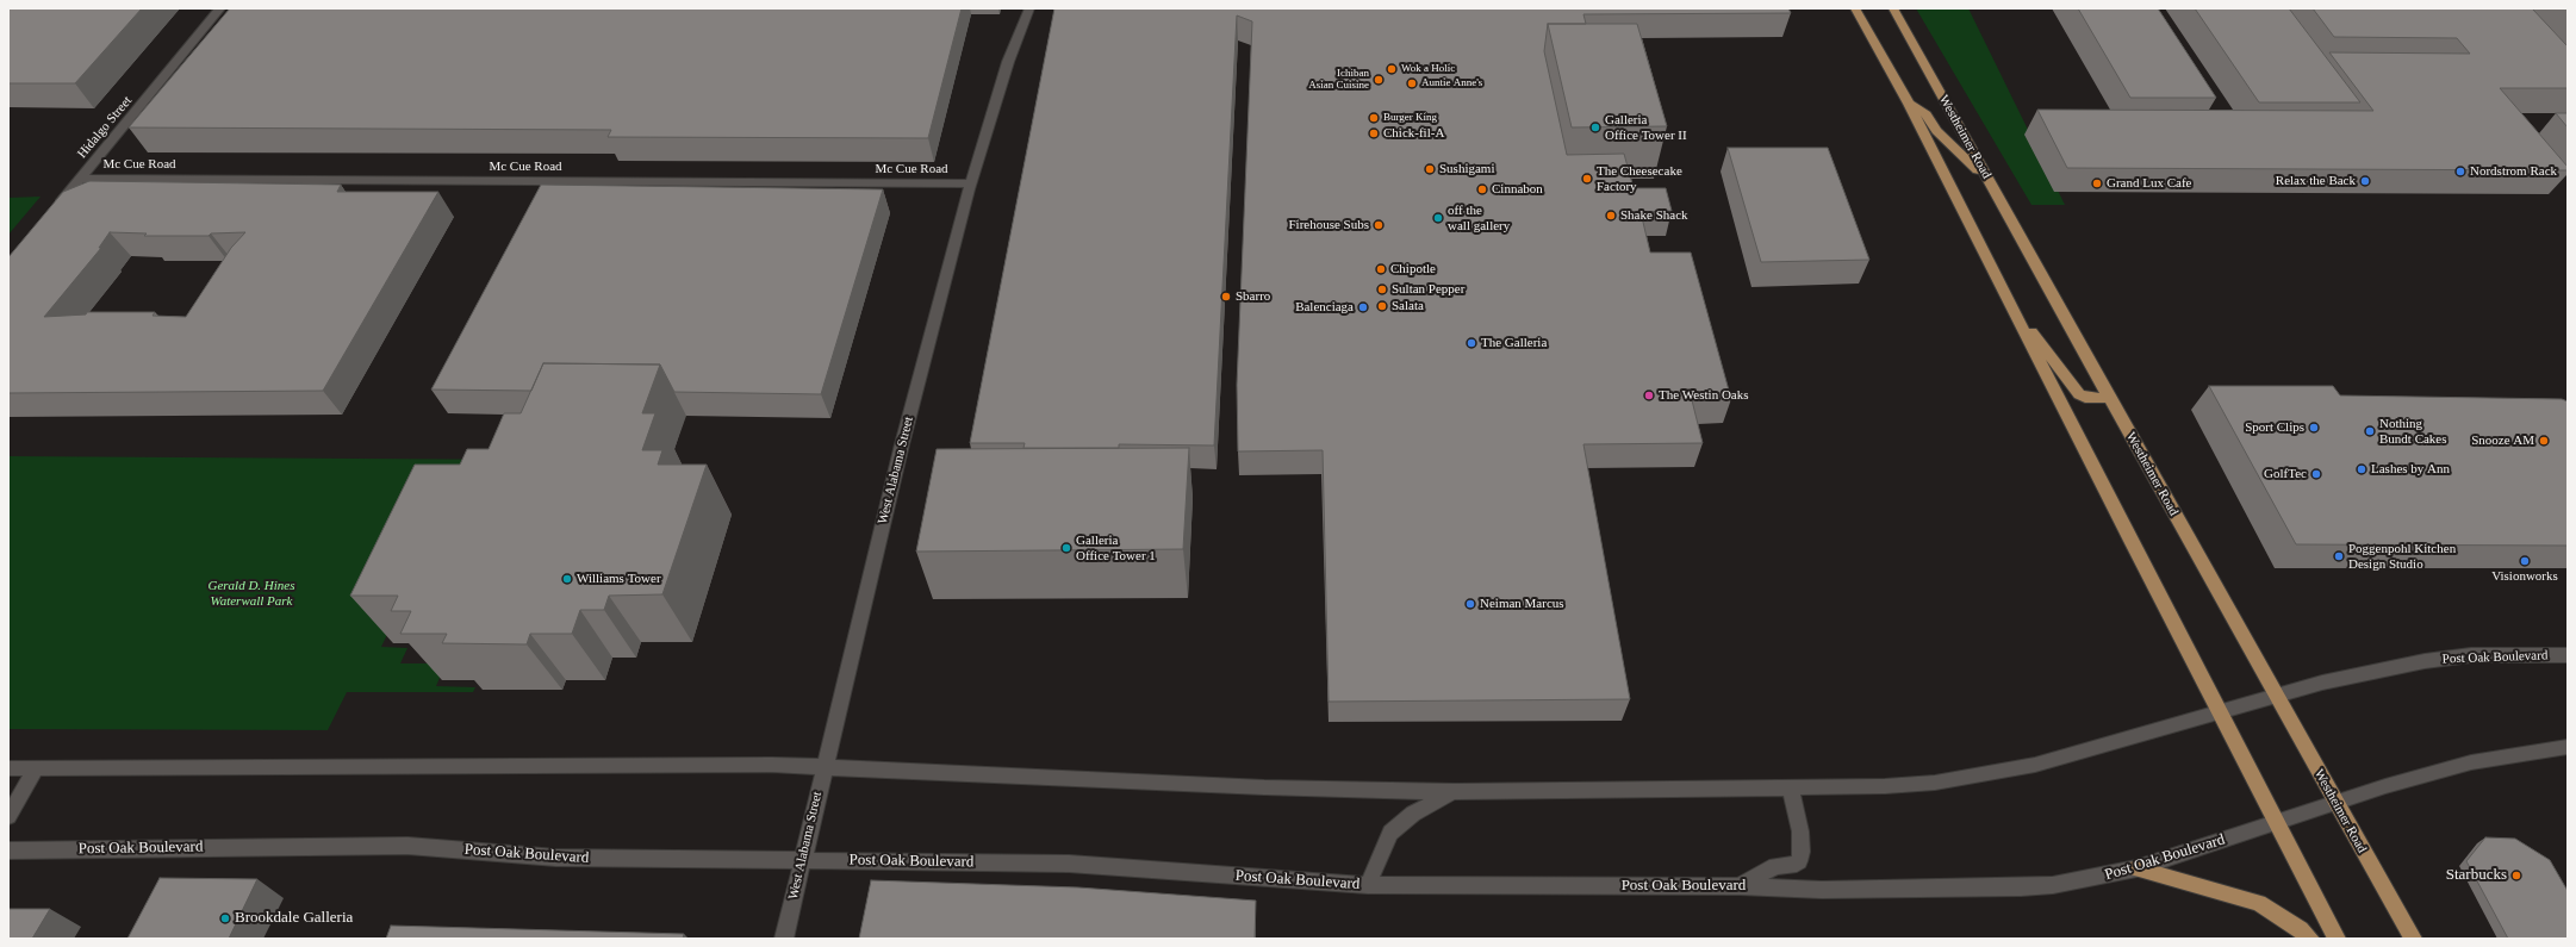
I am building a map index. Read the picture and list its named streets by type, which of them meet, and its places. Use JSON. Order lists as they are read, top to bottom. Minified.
{"streets":{"main road":["Hidalgo Street","Westheimer Road","Mc Cue Road","West Alabama Street","Post Oak Boulevard"]},"crossings":[["Hidalgo Street","Mc Cue Road"],["Westheimer Road","Post Oak Boulevard"],["Mc Cue Road","West Alabama Street"],["West Alabama Street","Post Oak Boulevard"]],"parks":["Gerald D. Hines Waterwall Park"],"places":["Wok a Holic","Ichiban Asian Cuisine","Auntie Anne's","Burger King","Galleria Office Tower II","Chick-fil-A","Sushigami","Nordstrom Rack","The Cheesecake Factory","Relax the Back","Grand Lux Cafe","Cinnabon","Shake Shack","off the wall gallery","Firehouse Subs","Chipotle","Sultan Pepper","Sbarro","Salata","Balenciaga","The Galleria","The Westin Oaks","Sport Clips","Nothing Bundt Cakes","Snooze AM","Lashes by Ann","GolfTec","Galleria Office Tower 1","Poggenpohl Kitchen Design Studio","Visionworks","Williams Tower","Neiman Marcus","Starbucks","Brookdale Galleria"]}
